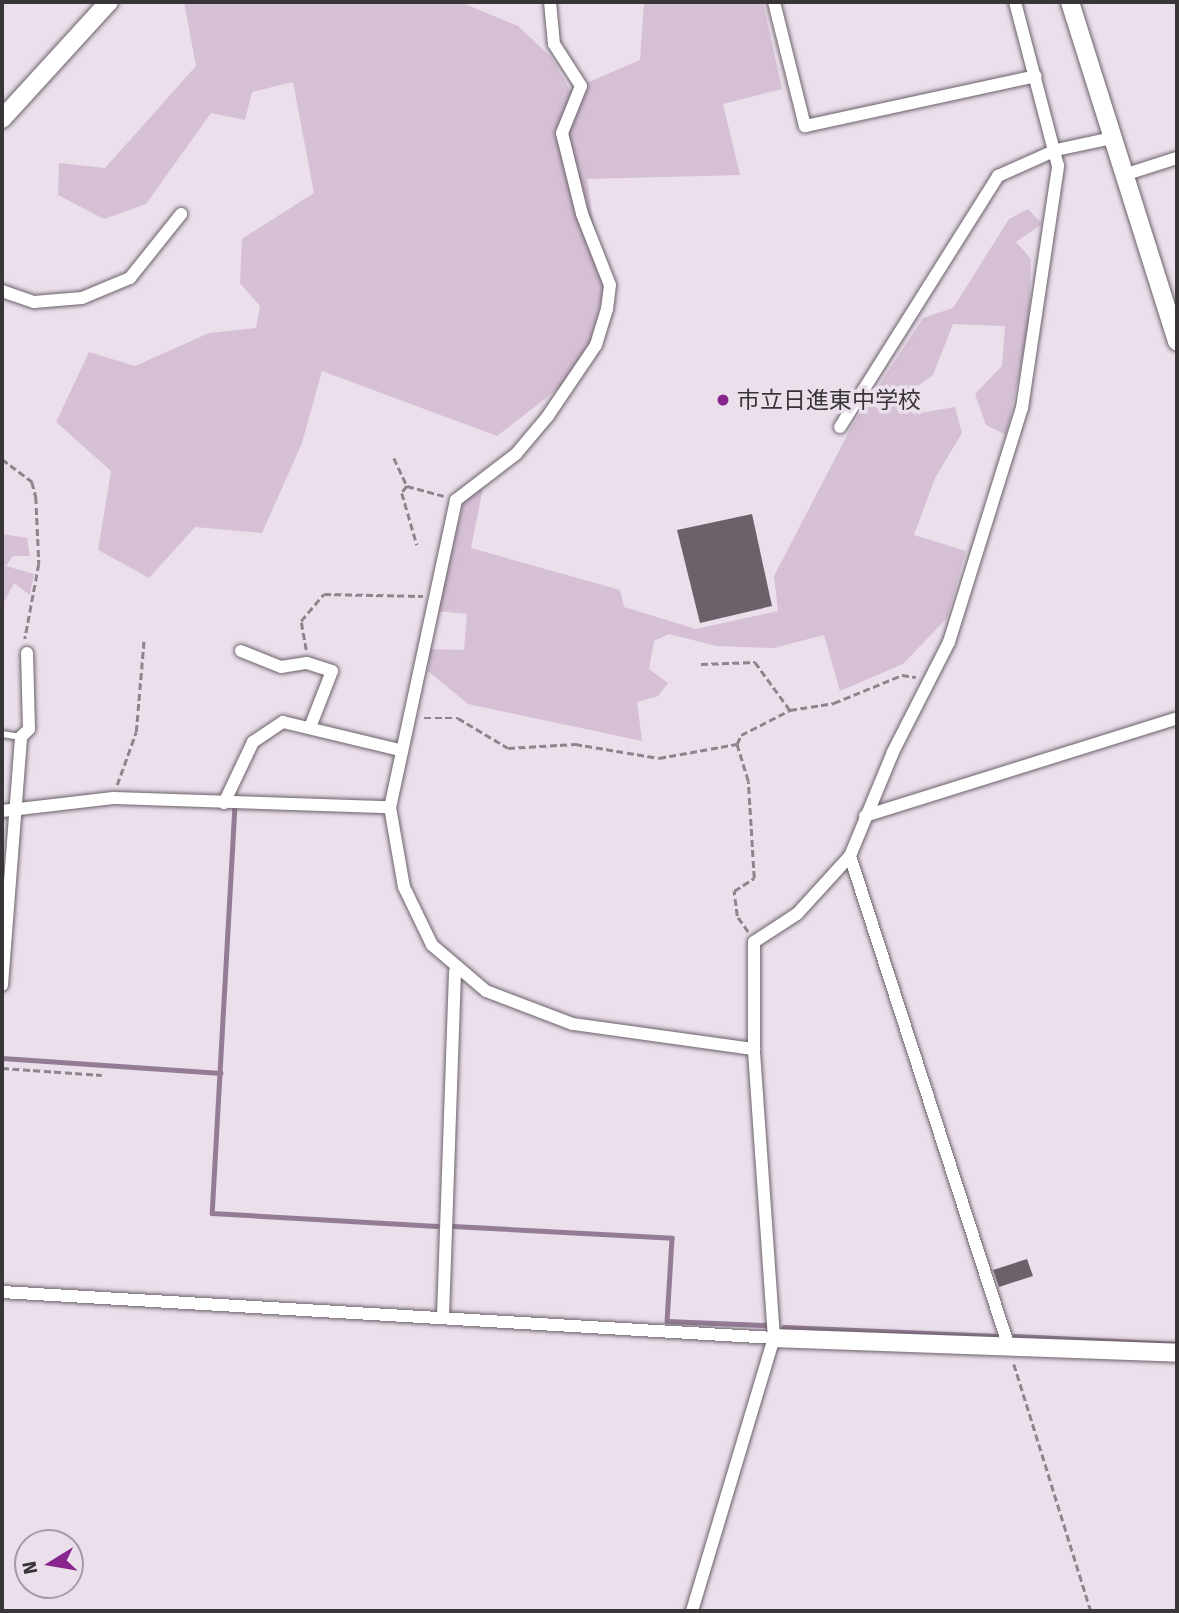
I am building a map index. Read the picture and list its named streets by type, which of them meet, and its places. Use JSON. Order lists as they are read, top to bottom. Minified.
{"places":["市立日進東中学校"],"north":"left"}
